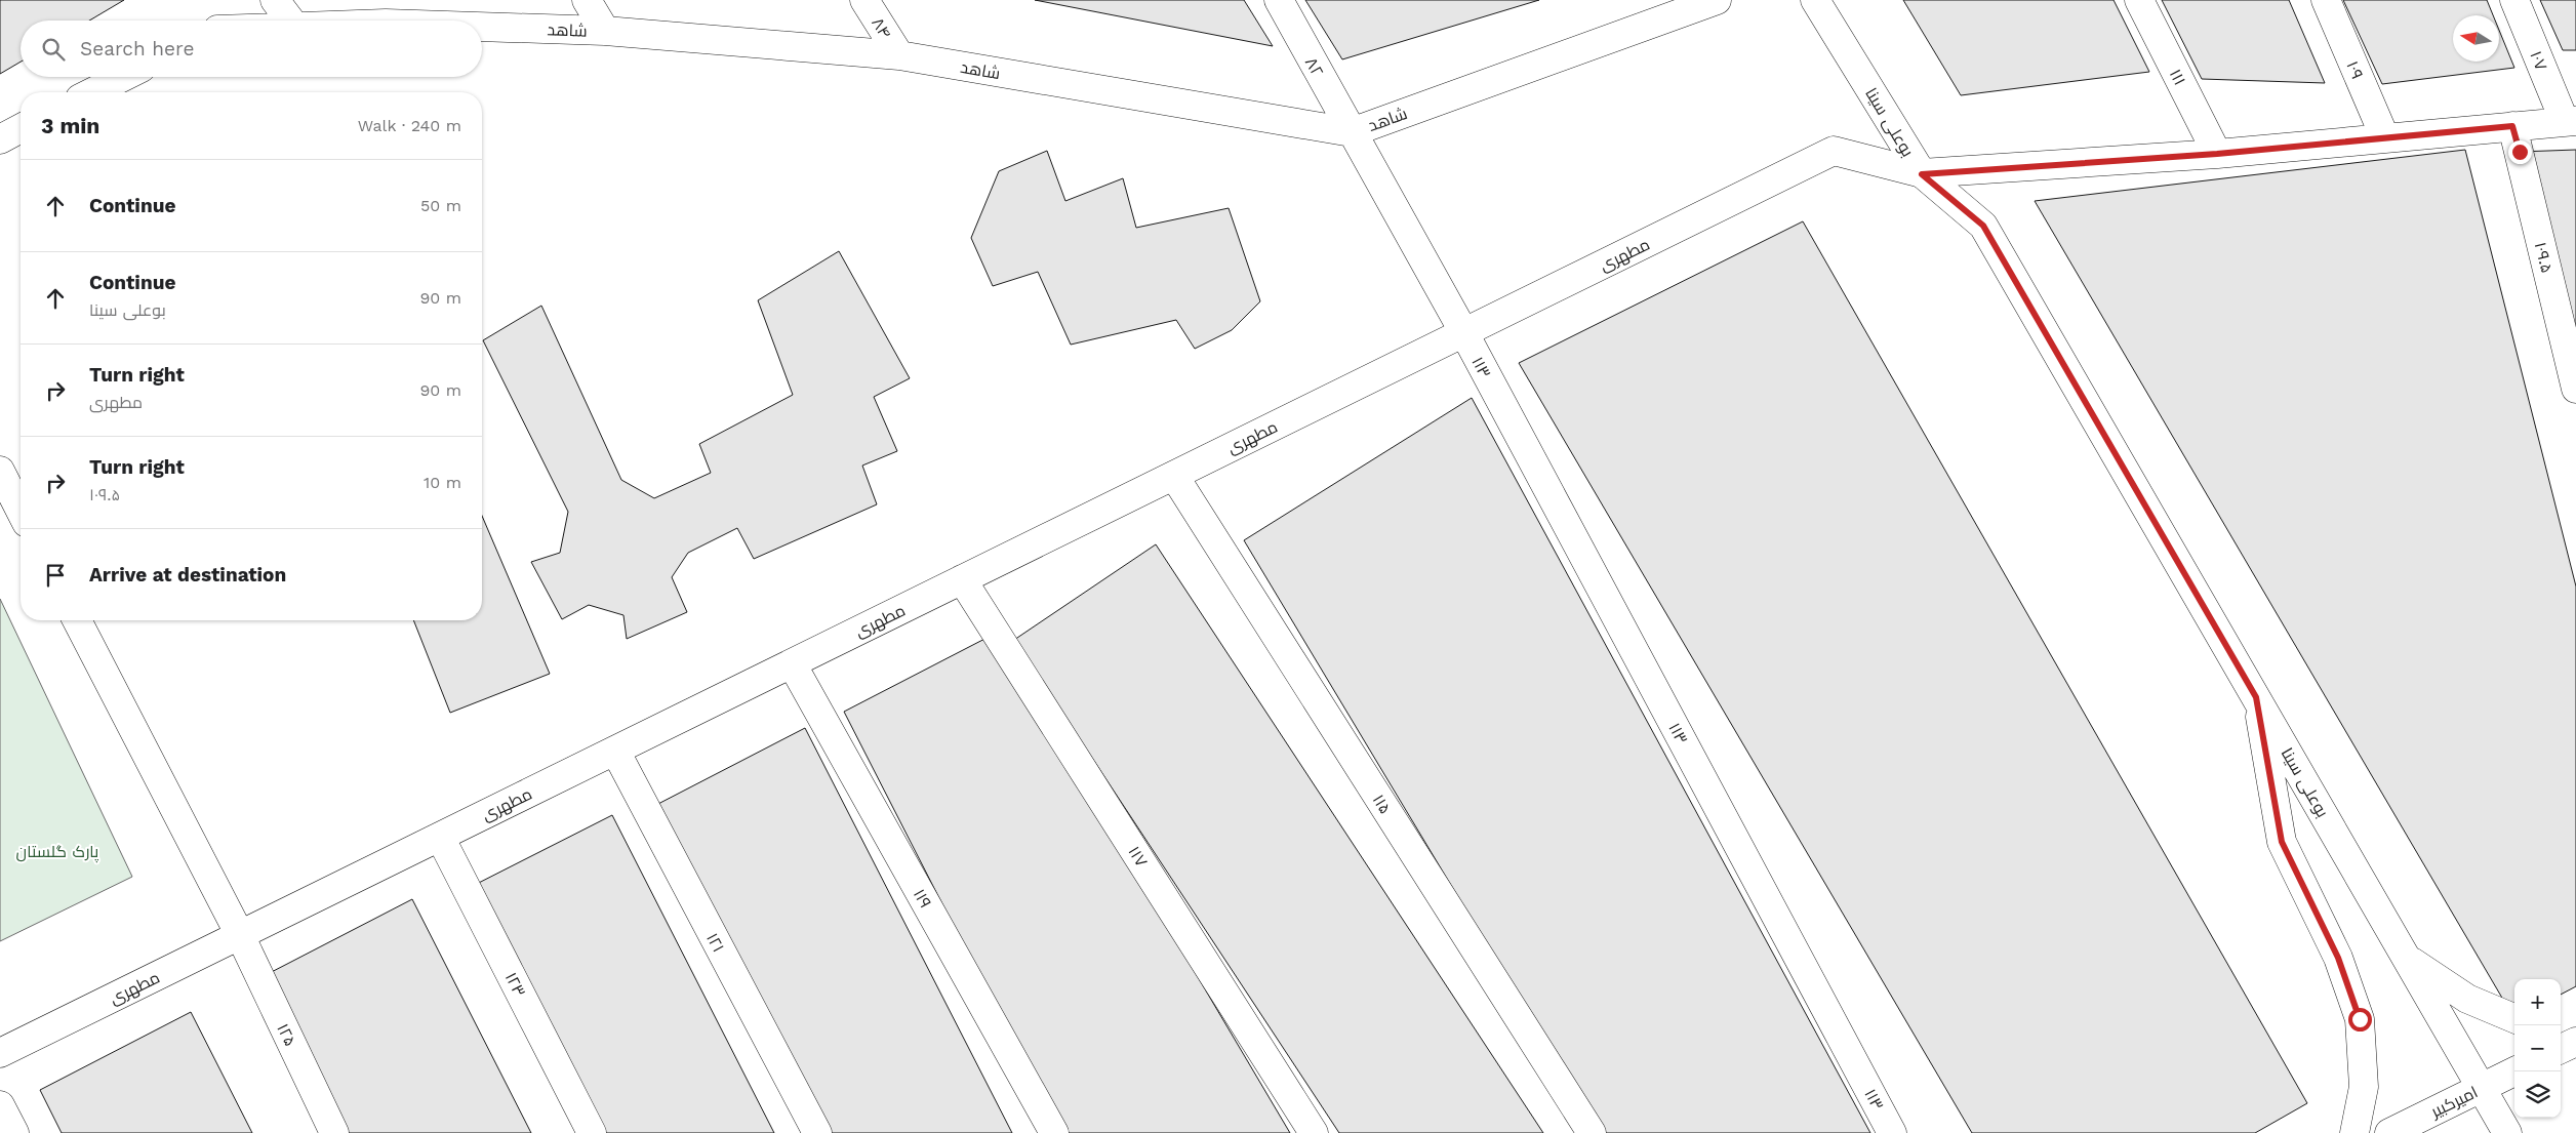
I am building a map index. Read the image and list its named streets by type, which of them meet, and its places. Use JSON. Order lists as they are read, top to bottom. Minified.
{"streets":{"street":["۸۴","شاهد","۱۰۷","۸۲","۱۰۹","۱۱۱","بوعلی سینا","مطهری","۱۰۹.۵","۱۱۳","۱۱۵","۱۱۷","۱۱۹","۱۲۱","۱۲۳","۱۲۵","امیرکبیر"]},"crossings":[["۸۴","شاهد"],["شاهد","۸۲"],["۱۰۷","مطهری"],["۸۲","مطهری"],["۸۲","۱۱۳"],["۱۰۹","مطهری"],["۱۱۱","مطهری"],["بوعلی سینا","مطهری"],["بوعلی سینا","امیرکبیر"],["مطهری","۱۰۹.۵"],["مطهری","۱۱۳"],["مطهری","۱۱۵"],["مطهری","۱۱۷"],["مطهری","۱۱۹"],["مطهری","۱۲۱"],["مطهری","۱۲۳"],["مطهری","۱۲۵"]],"parks":["پارک گلستان"],"north":"left","page":{"search":"Search here","heading":["3 min","Walk · 240 m"],"list":[["Continue","50 m"],["Continue","بوعلی سینا","90 m"],["Turn right","مطهری","90 m"],["Turn right","۱۰۹.۵","10 m"],"Arrive at destination"],"map_buttons":["+","−"]}}
